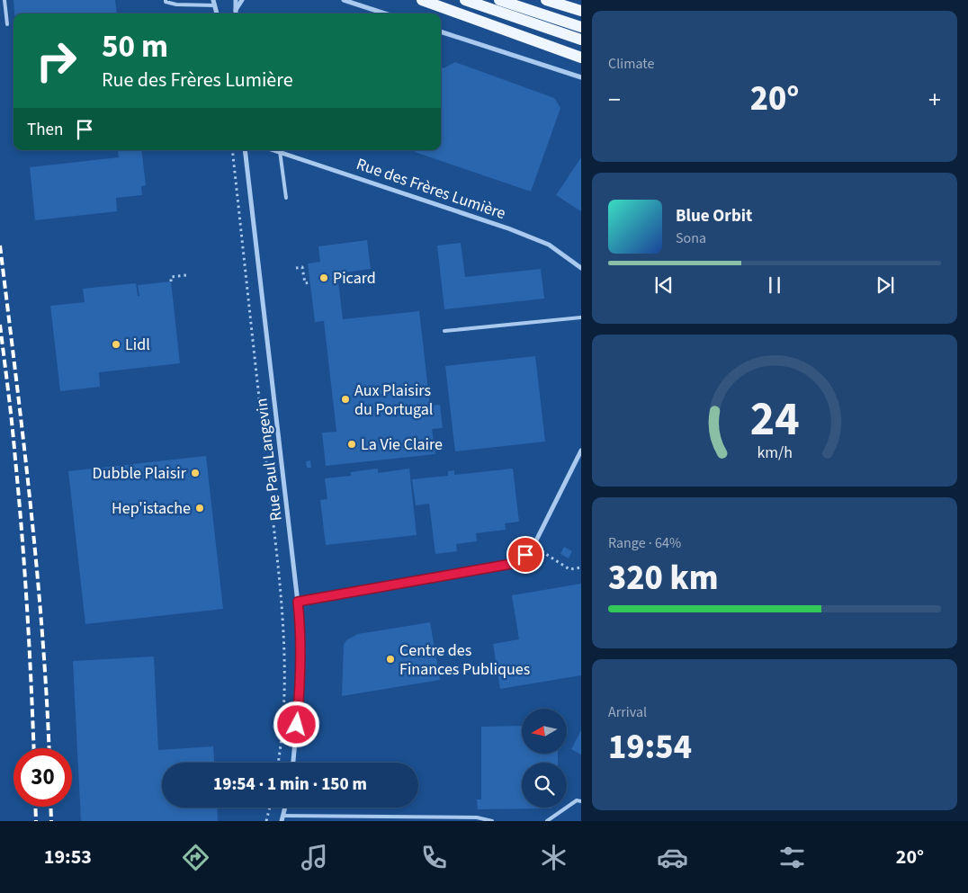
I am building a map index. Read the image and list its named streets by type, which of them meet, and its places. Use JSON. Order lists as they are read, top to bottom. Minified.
{"streets":{"street":["Rue des Frères Lumière","Rue Paul Langevin"]},"places":["Picard","Lidl","Aux Plaisirs du Portugal","La Vie Claire","Dubble Plaisir","Hep'istache","Centre des Finances Publiques"],"north":"left","page":{"tile":["Climate",["Range · 64%","320 km"],["Arrival","19:54"]],"turn":["50 m","Rue des Frères Lumière"],"heat":["−","20°","+"],"then":"Then","song":["Blue Orbit","Sona"],"limit":"30","trip":"19:54 · 1 min · 150 m","tabs":["19:53","20°"],"gauge":["24","km/h"]}}
